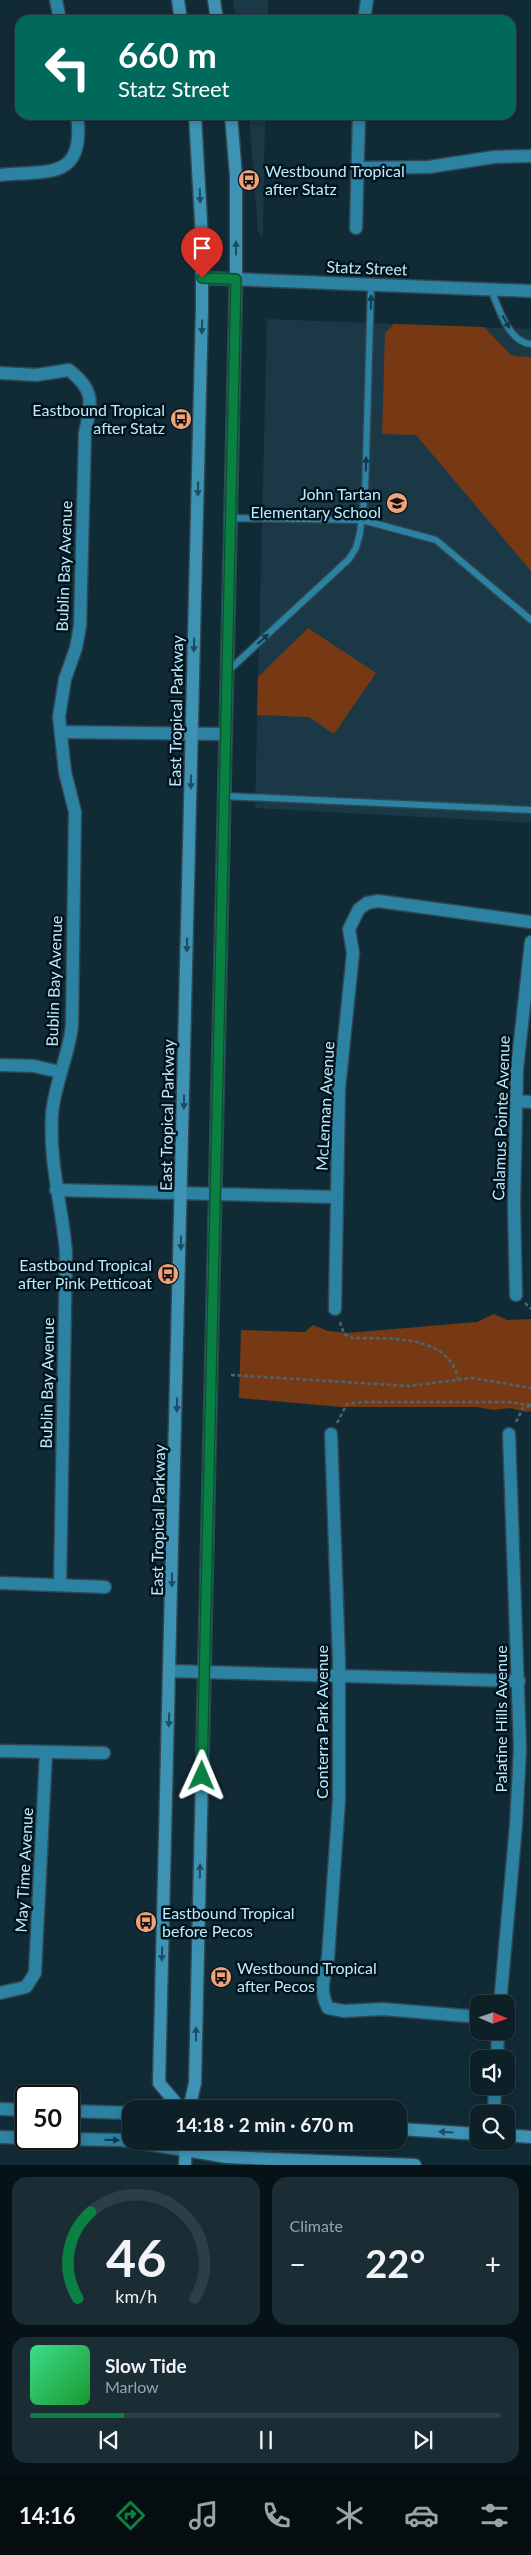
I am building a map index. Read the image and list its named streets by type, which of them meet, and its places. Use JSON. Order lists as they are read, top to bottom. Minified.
{"streets":{"main road":["East Tropical Parkway"],"street":["Statz Street","Bublin Bay Avenue","McLennan Avenue","Calamus Pointe Avenue","Palatine Hills Avenue","Conterra Park Avenue","May Time Avenue"]},"crossings":[["Statz Street","East Tropical Parkway"]],"places":{"bus stop":["Westbound Tropical after Statz","Eastbound Tropical after Statz","Eastbound Tropical after Pink Petticoat","Eastbound Tropical before Pecos","Westbound Tropical after Pecos"],"school or university":["John Tartan Elementary School"]},"north":"right","page":{"turn":["660 m","Statz Street"],"limit":"50","trip":"14:18 · 2 min · 670 m","tile":"Climate","heat":["−","22°","+"],"song":["Slow Tide","Marlow"],"tabs":"14:16","gauge":["46","km/h"]}}
